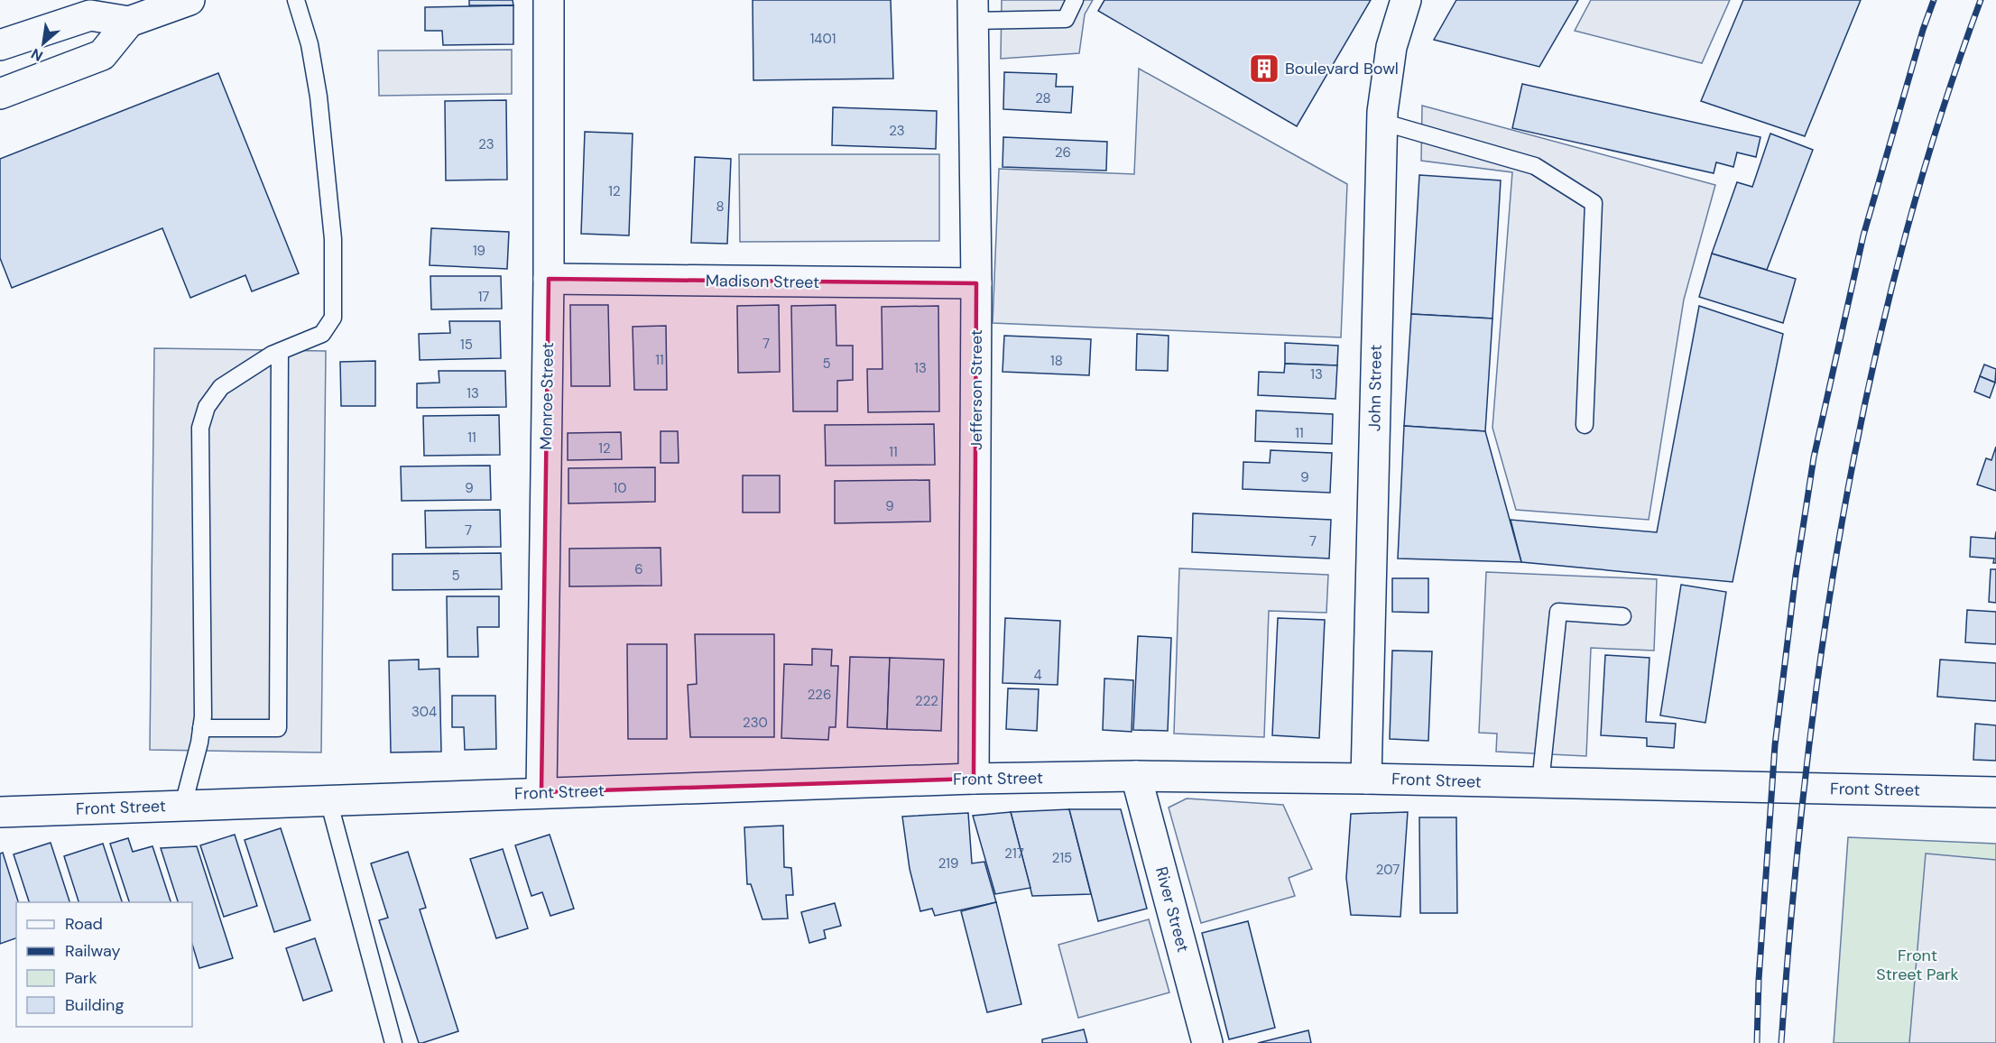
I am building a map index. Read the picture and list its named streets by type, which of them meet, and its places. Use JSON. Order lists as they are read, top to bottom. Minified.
{"streets":{"main road":["Madison Street","John Street","Jefferson Street","Monroe Street","Front Street","River Street"]},"crossings":[["Madison Street","Jefferson Street"],["Madison Street","Monroe Street"],["John Street","Front Street"],["Jefferson Street","Front Street"],["Monroe Street","Front Street"],["Front Street","River Street"]],"parks":["Front Street Park"],"places":{"building":["Boulevard Bowl"]},"house_numbers":["1401","28","23","23","26","12","8","19","17","7","15","11","18","5","13","13","13","11","11","12","11","9","9","10","9","7","7","6","5","4","226","222","304","230","217","215","219","207"],"legend":["Road","Railway","Park","Building"],"north":"bottom left"}
